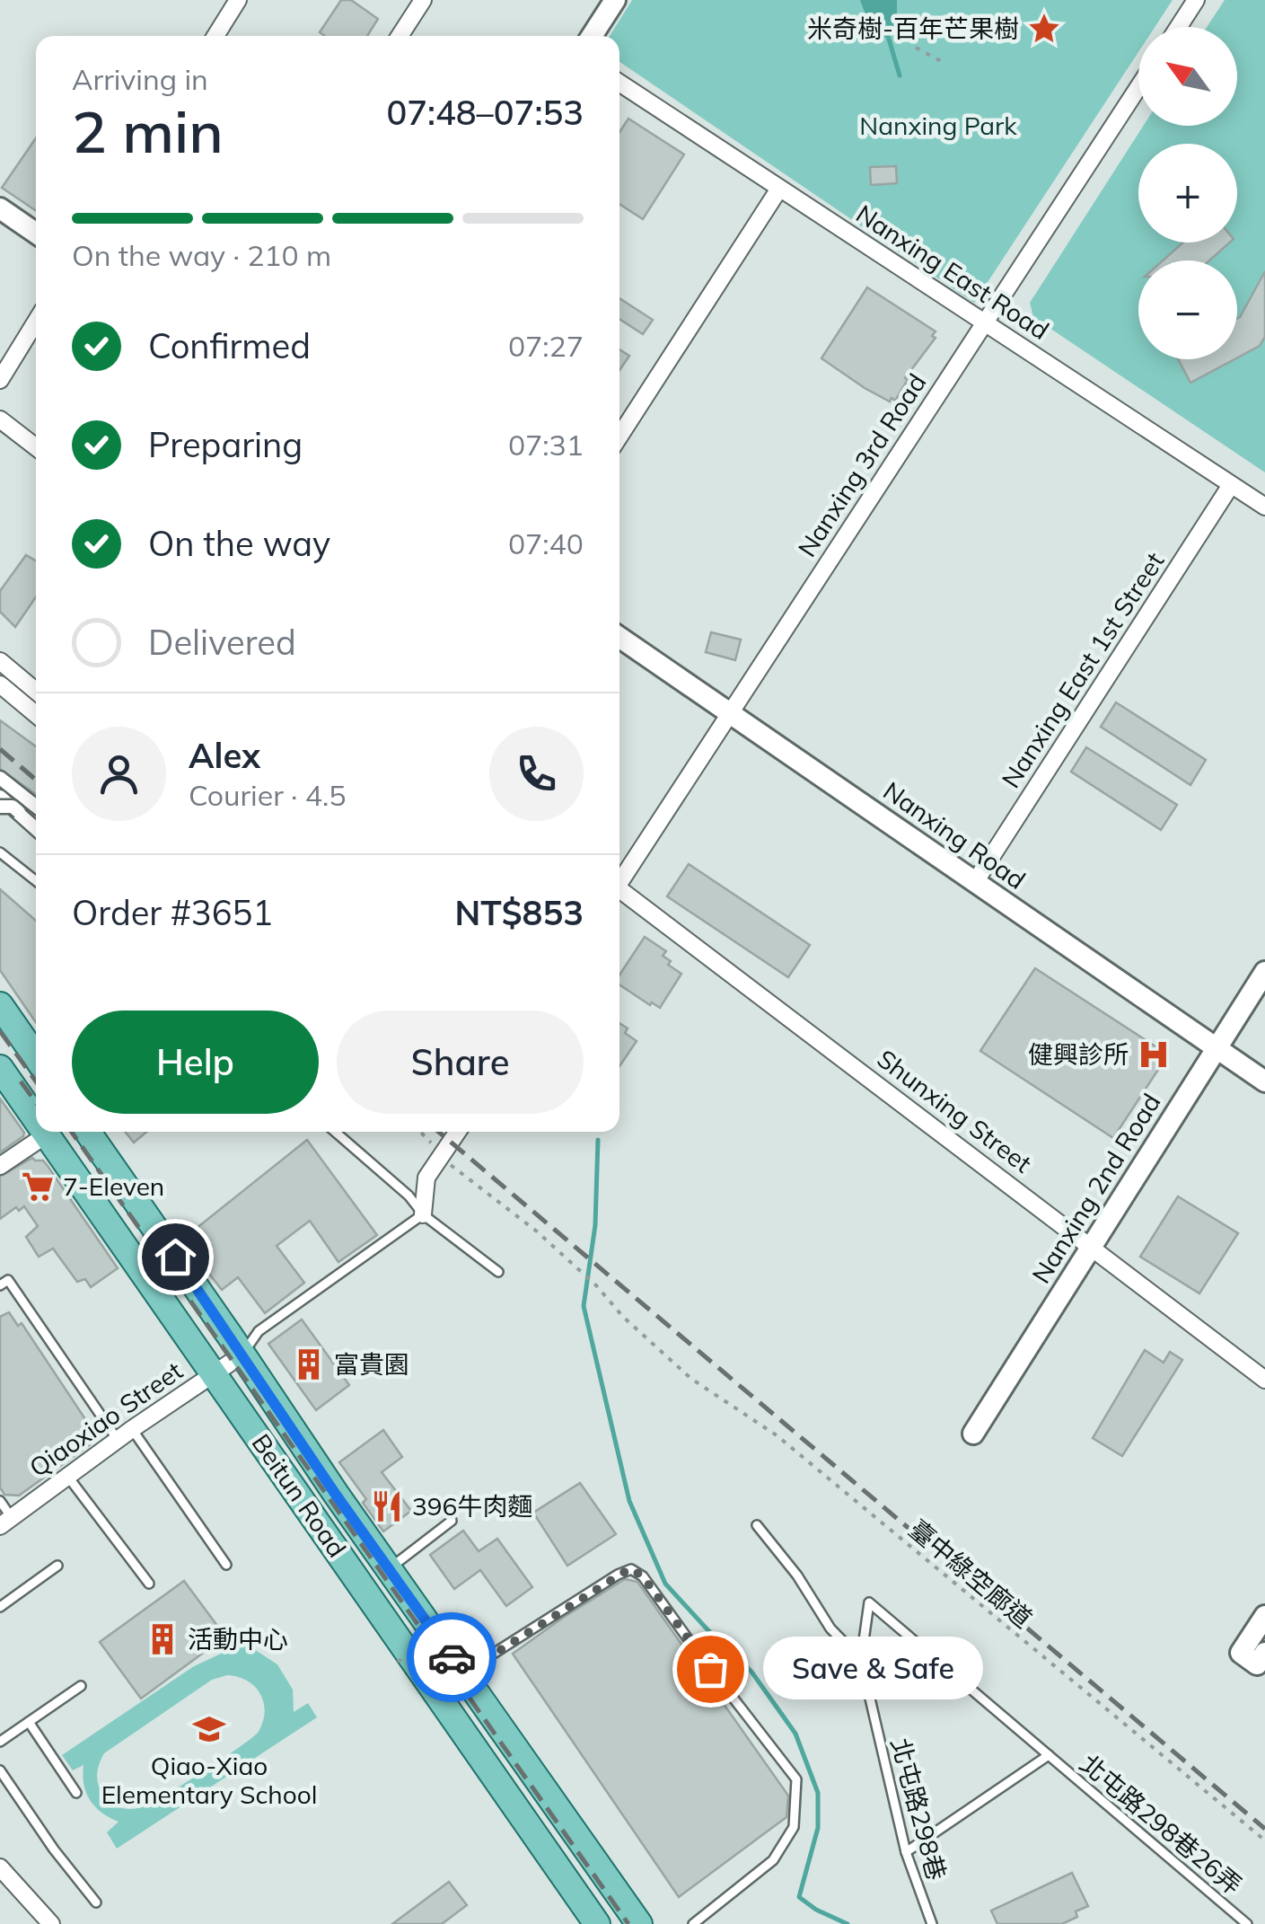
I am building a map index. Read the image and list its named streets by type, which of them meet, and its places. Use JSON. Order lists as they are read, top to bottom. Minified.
{"streets":{"main road":["Beitun Road"],"street":["Nanxing East Road","Nanxing 3rd Road","Nanxing East 1st Street","Nanxing Road","Shunxing Street","Nanxing 2nd Road","Qiaoxiao Street"],"lane":["北屯路298巷","北屯路298巷26弄"],"path":["臺中綠空廊道"]},"crossings":[["Nanxing East Road","Nanxing 3rd Road"],["Nanxing East Road","Nanxing East 1st Street"],["Nanxing 3rd Road","Nanxing Road"],["Nanxing East 1st Street","Nanxing Road"],["Nanxing Road","Nanxing 2nd Road"],["Shunxing Street","Nanxing 2nd Road"],["Qiaoxiao Street","Beitun Road"],["北屯路298巷","北屯路298巷26弄"]],"parks":["Nanxing Park"],"places":{"place":["米奇樹-百年芒果樹"],"hospital":["健興診所"],"supermarket":["7-Eleven"],"building":["富貴園","活動中心"],"restaurant":["396牛肉麵"],"other":["Save & Safe"],"school or university":["Qiao-Xiao Elementary School"]},"north":"top left","page":{"map_buttons":["+","−"],"heading":["2 min","Arriving in","07:48–07:53"],"panel":["Alex","Courier · 4.5","Order #3651","NT$853"],"bar":"On the way · 210 m","list":[["Confirmed","07:27"],["Preparing","07:31"],["On the way","07:40"],"Delivered"],"buttons":["Help","Share"],"bubble":"Save & Safe"}}
